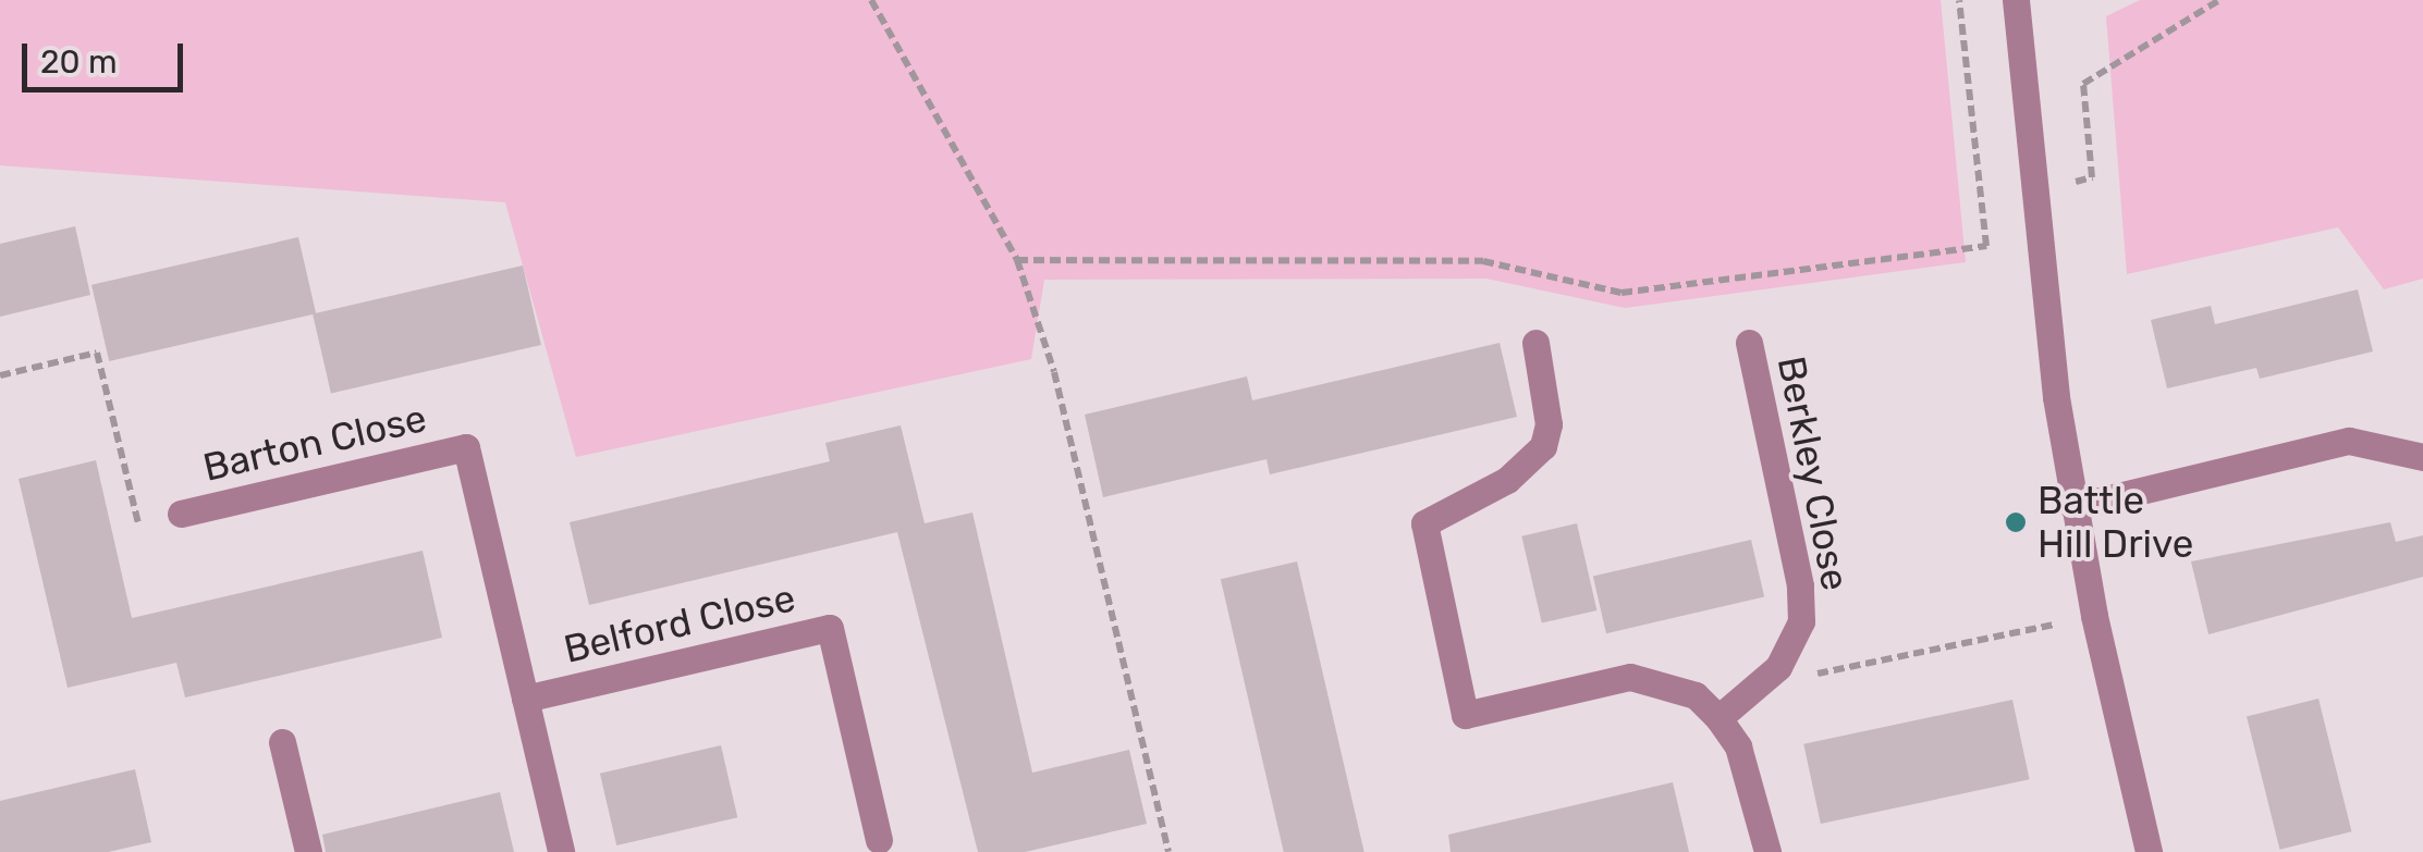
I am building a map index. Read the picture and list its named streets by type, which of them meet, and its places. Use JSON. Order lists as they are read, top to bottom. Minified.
{"streets":{"street":["Barton Close","Berkley Close","Belford Close"]},"crossings":[["Barton Close","Belford Close"]],"places":["Battle Hill Drive"],"scale_bar":"20 m"}
